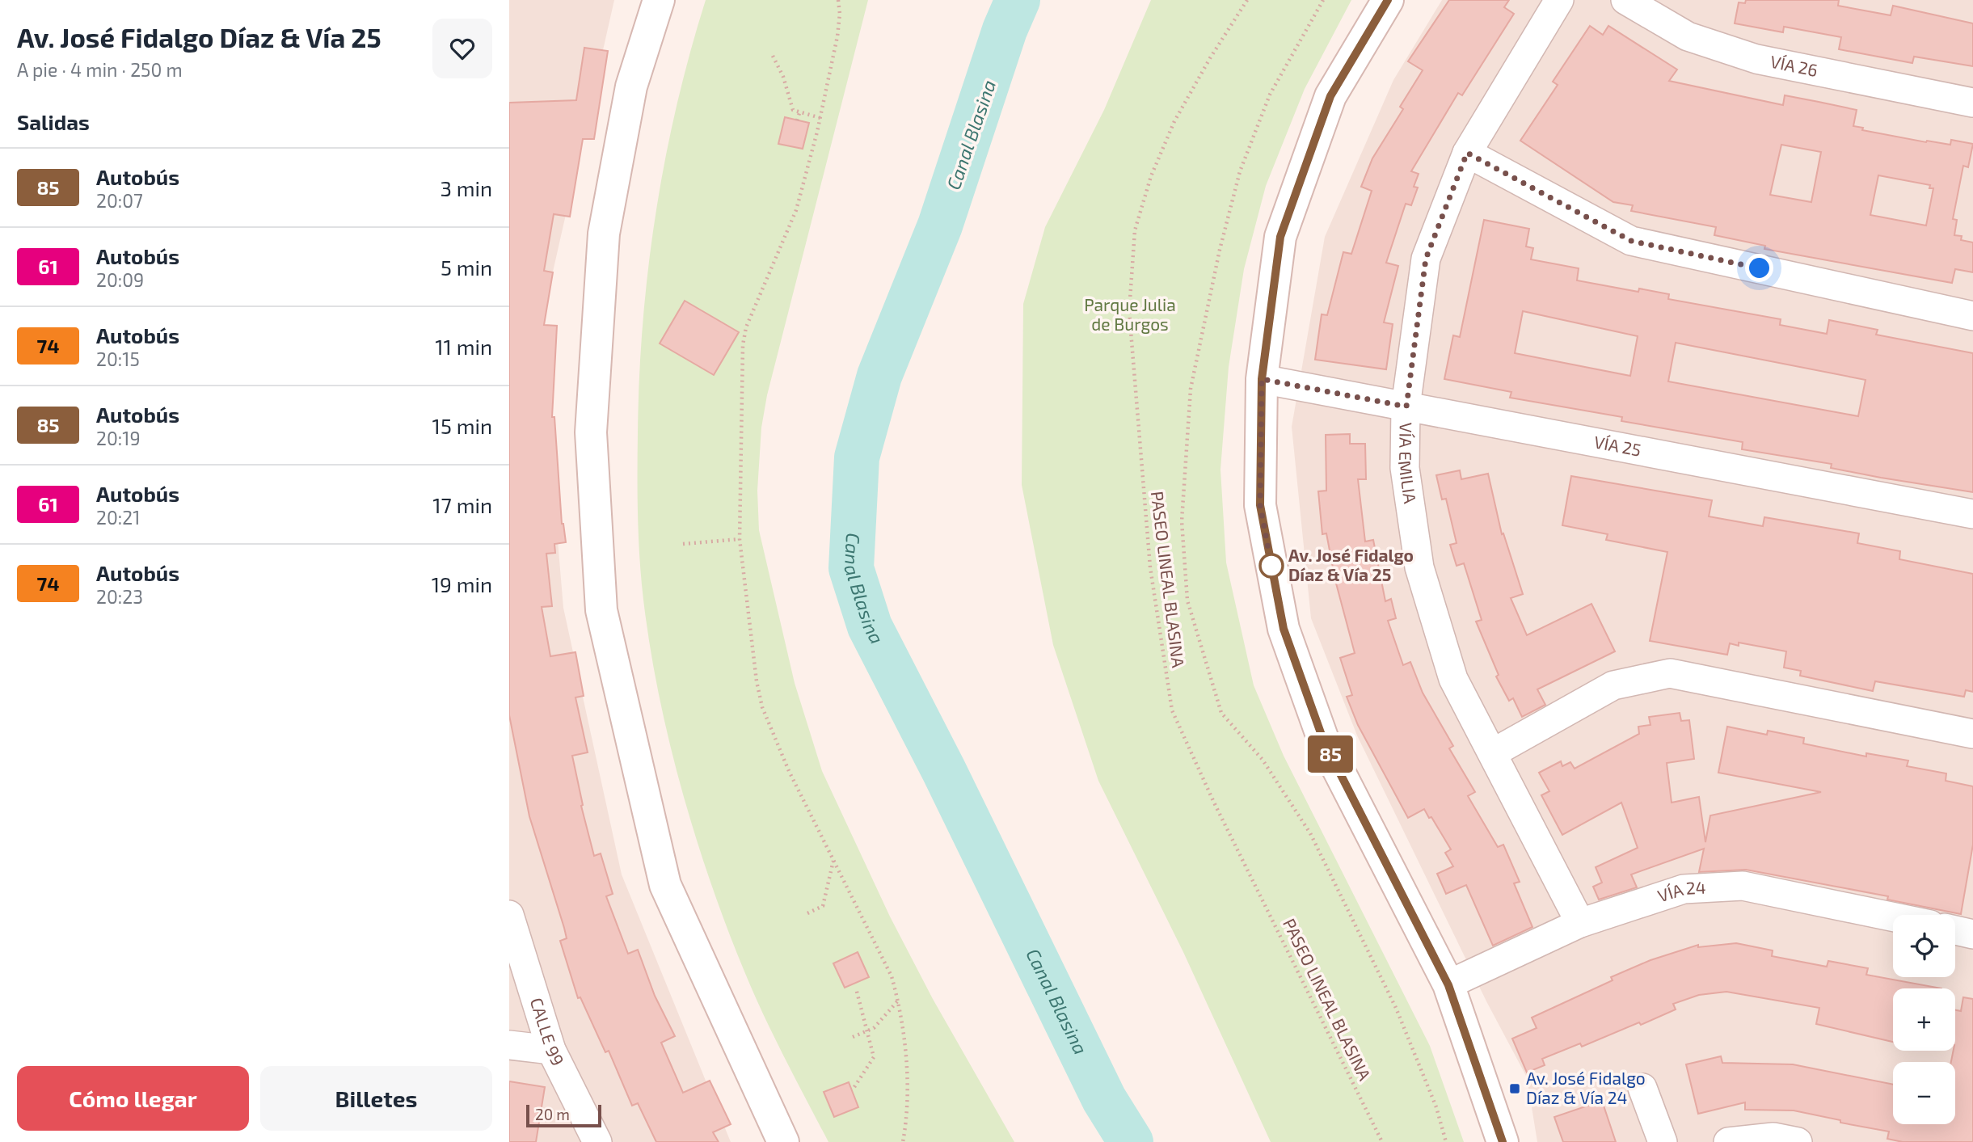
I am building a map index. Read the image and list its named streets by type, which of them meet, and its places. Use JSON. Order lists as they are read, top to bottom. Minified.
{"streets":{"street":["VÍA 26","VÍA 25","VÍA EMILIA","VÍA 24","CALLE 99"],"path":["PASEO LINEAL BLASINA"]},"crossings":[["VÍA 25","VÍA EMILIA"],["VÍA EMILIA","VÍA 24"]],"water":["Canal Blasina"],"parks":["Parque Julia de Burgos"],"places":{"other":["Av. José Fidalgo Díaz & Vía 25"],"transit":["Av. José Fidalgo Díaz & Vía 24"]},"lines":["bus line 85"],"scale_bar":"20 m","page":{"heading":[["Av. José Fidalgo Díaz & Vía 25","A pie · 4 min · 250 m"],"Salidas"],"on_map":"85","list":[{"mark":"85","name":"Autobús","note":"20:07","value":"3 min"},{"mark":"61","name":"Autobús","note":"20:09","value":"5 min"},{"mark":"74","name":"Autobús","note":"20:15","value":"11 min"},{"mark":"85","name":"Autobús","note":"20:19","value":"15 min"},{"mark":"61","name":"Autobús","note":"20:21","value":"17 min"},{"mark":"74","name":"Autobús","note":"20:23","value":"19 min"}],"map_buttons":["+","−"],"buttons":["Cómo llegar","Billetes"],"scale":"20 m"}}
